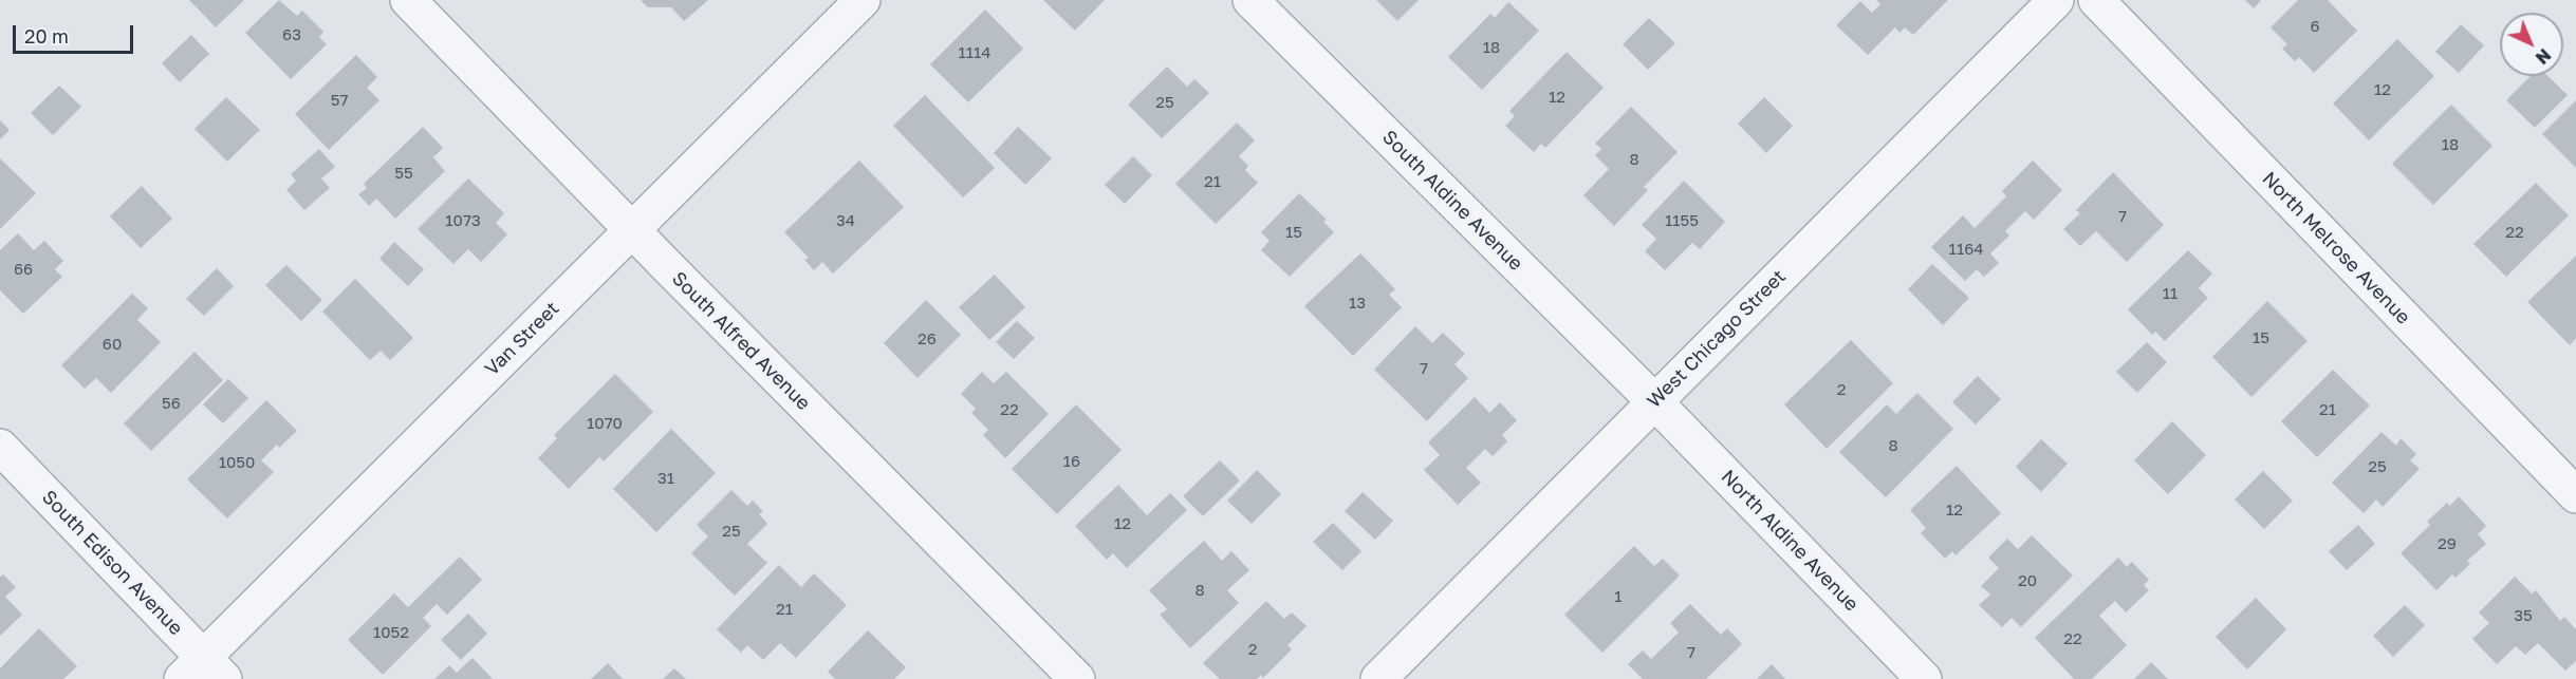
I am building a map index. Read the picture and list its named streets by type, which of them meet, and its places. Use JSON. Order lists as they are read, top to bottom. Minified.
{"streets":{"street":["South Aldine Avenue","North Melrose Avenue","Van Street","West Chicago Street","South Alfred Avenue","North Aldine Avenue","South Edison Avenue"]},"crossings":[["South Aldine Avenue","West Chicago Street"],["South Aldine Avenue","North Aldine Avenue"],["Van Street","South Alfred Avenue"],["Van Street","South Edison Avenue"],["West Chicago Street","North Aldine Avenue"]],"house_numbers":["6","63","18","1114","12","12","57","25","18","8","55","21","7","1073","34","1155","15","22","1164","66","11","13","15","26","60","7","2","56","22","21","1070","8","16","1050","25","31","12","12","25","29","20","8","1","21","35","1052","22","2","7"],"scale_bar":"20 m","north":"bottom right"}
